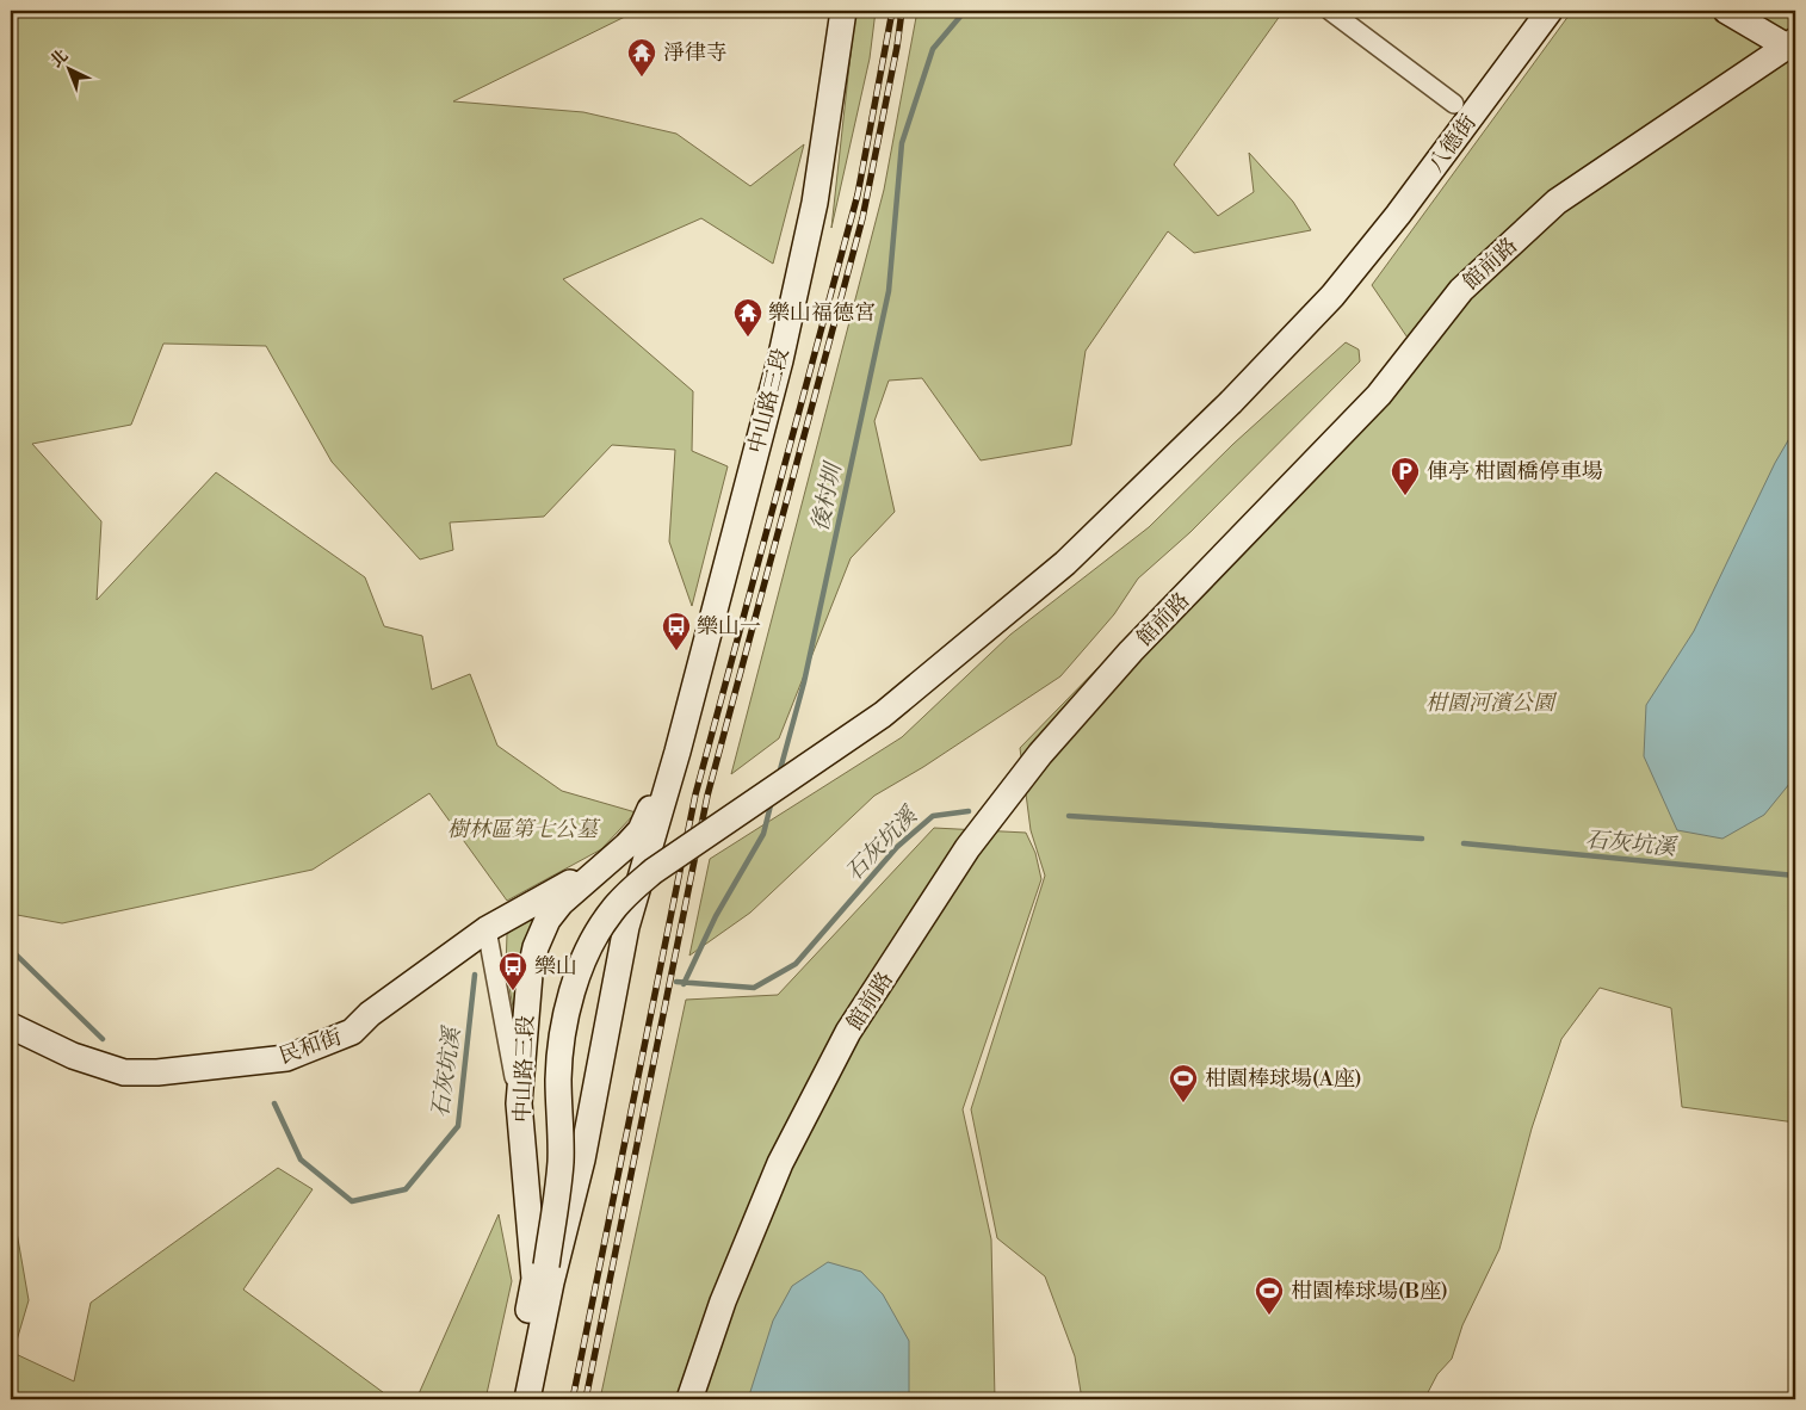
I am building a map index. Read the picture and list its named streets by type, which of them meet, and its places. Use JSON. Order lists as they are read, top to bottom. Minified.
{"streets":{"street":["八德街","館前路","中山路三段","民和街"]},"crossings":[["八德街","中山路三段"],["中山路三段","民和街"]],"water":["後村圳","石灰坑溪"],"parks":["柑園河濱公園","樹林區第七公墓"],"places":{"temple":["淨律寺","樂山福德宮"],"parking":["俥亭 柑園橋停車場"],"bus stop":["樂山一","樂山"],"sports":["柑園棒球場(A座)","柑園棒球場(B座)"]},"north":"top left"}
